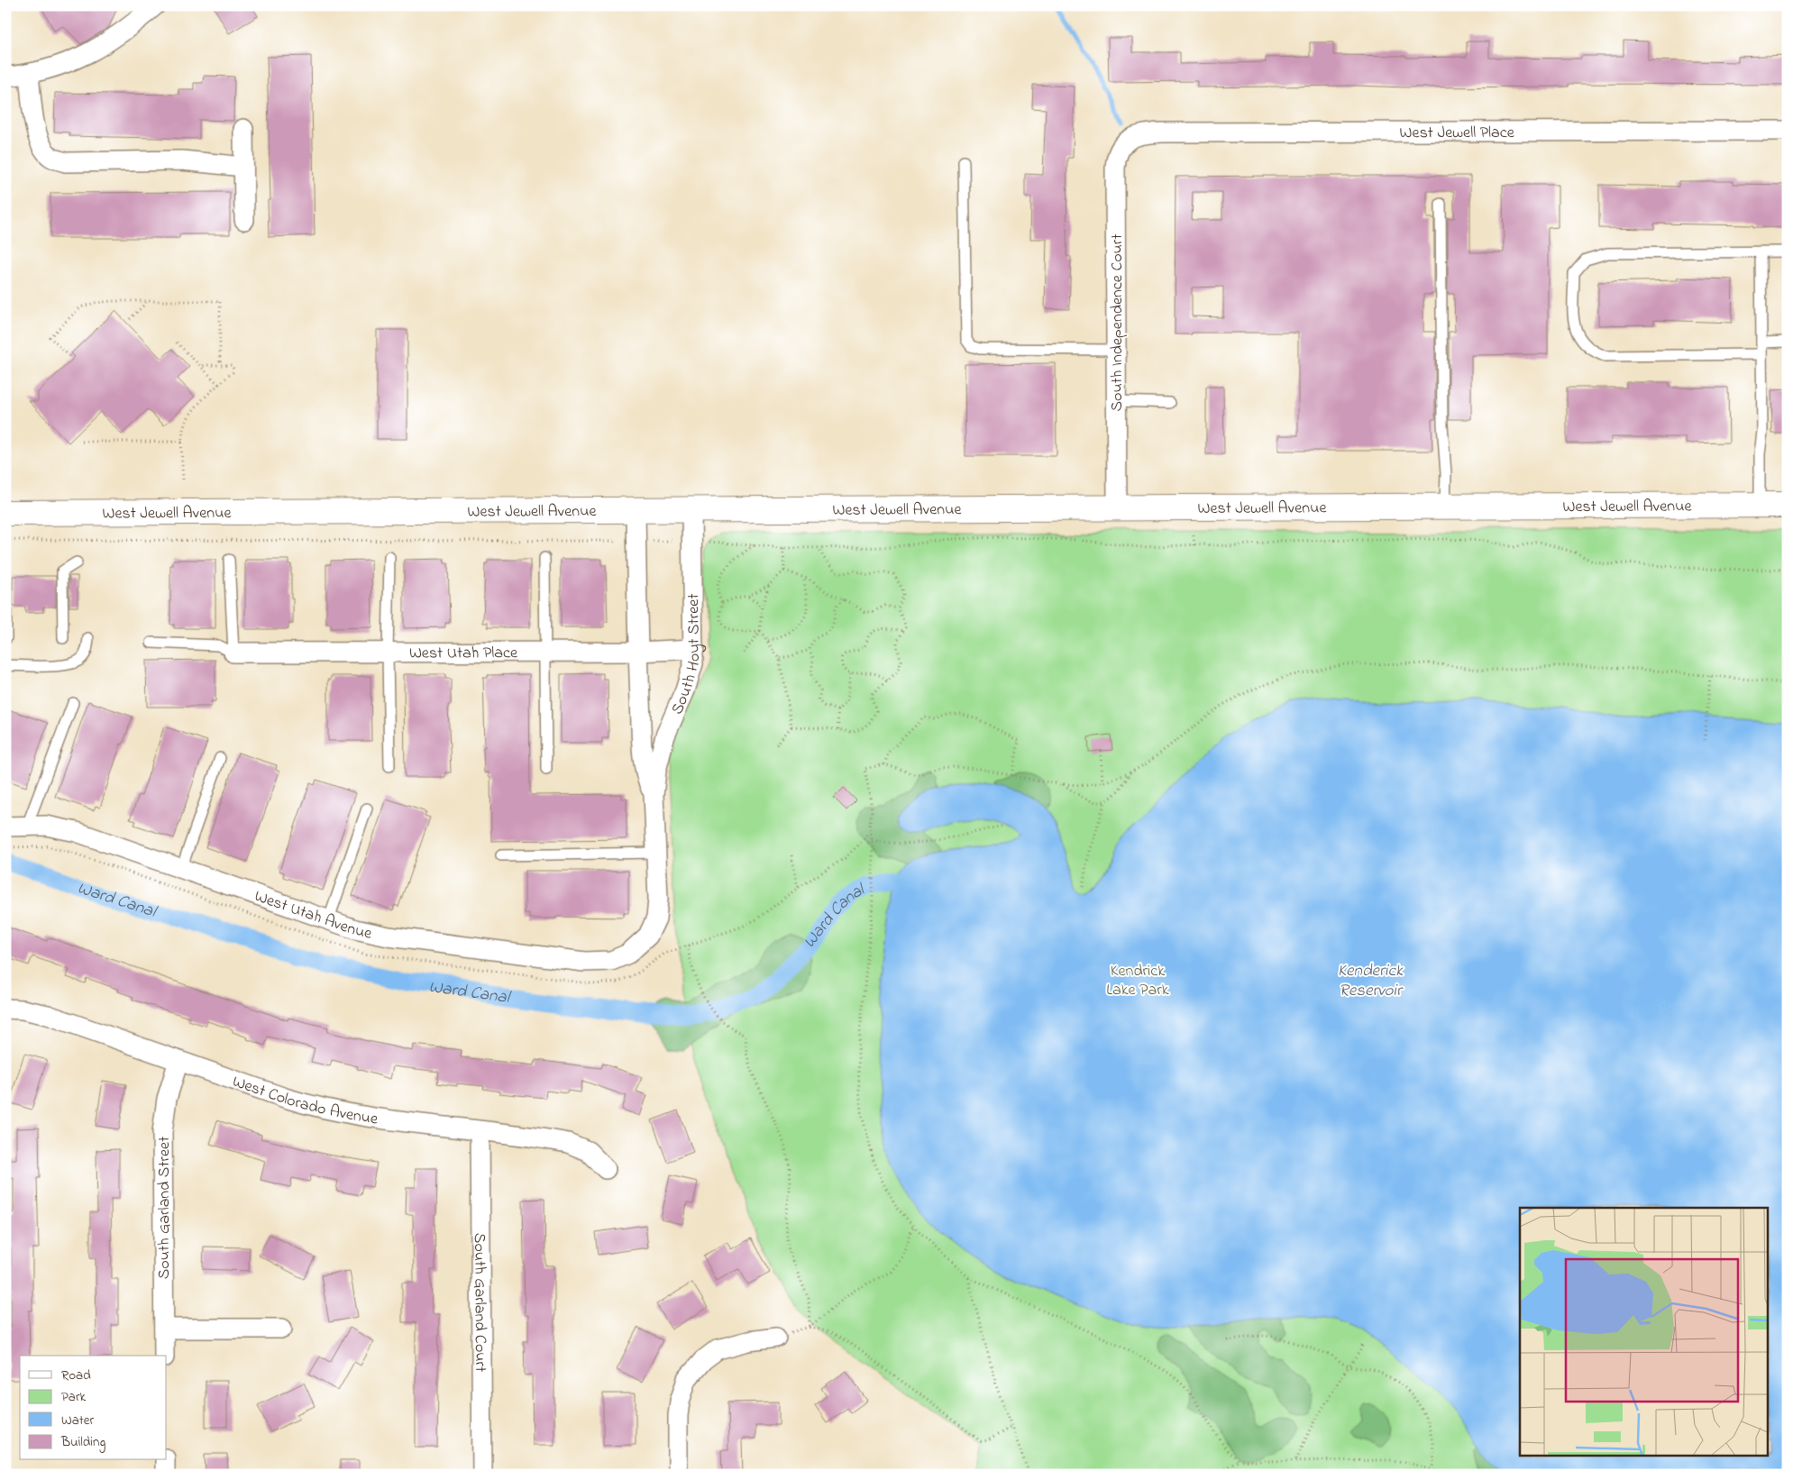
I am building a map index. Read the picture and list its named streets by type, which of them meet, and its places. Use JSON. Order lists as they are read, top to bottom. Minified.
{"streets":{"main road":["West Jewell Avenue"],"street":["West Jewell Place","South Independence Court","West Utah Place","South Hoyt Street","West Utah Avenue","West Colorado Avenue","South Garland Street","South Garland Court"]},"crossings":[["West Jewell Place","South Independence Court"],["South Independence Court","West Jewell Avenue"],["West Jewell Avenue","South Hoyt Street"],["West Utah Place","South Hoyt Street"],["South Hoyt Street","West Utah Avenue"],["West Colorado Avenue","South Garland Street"],["West Colorado Avenue","South Garland Court"]],"water":["Ward Canal","Kenderick Reservoir"],"parks":["Kendrick Lake Park"],"legend":["Road","Park","Water","Building"]}
